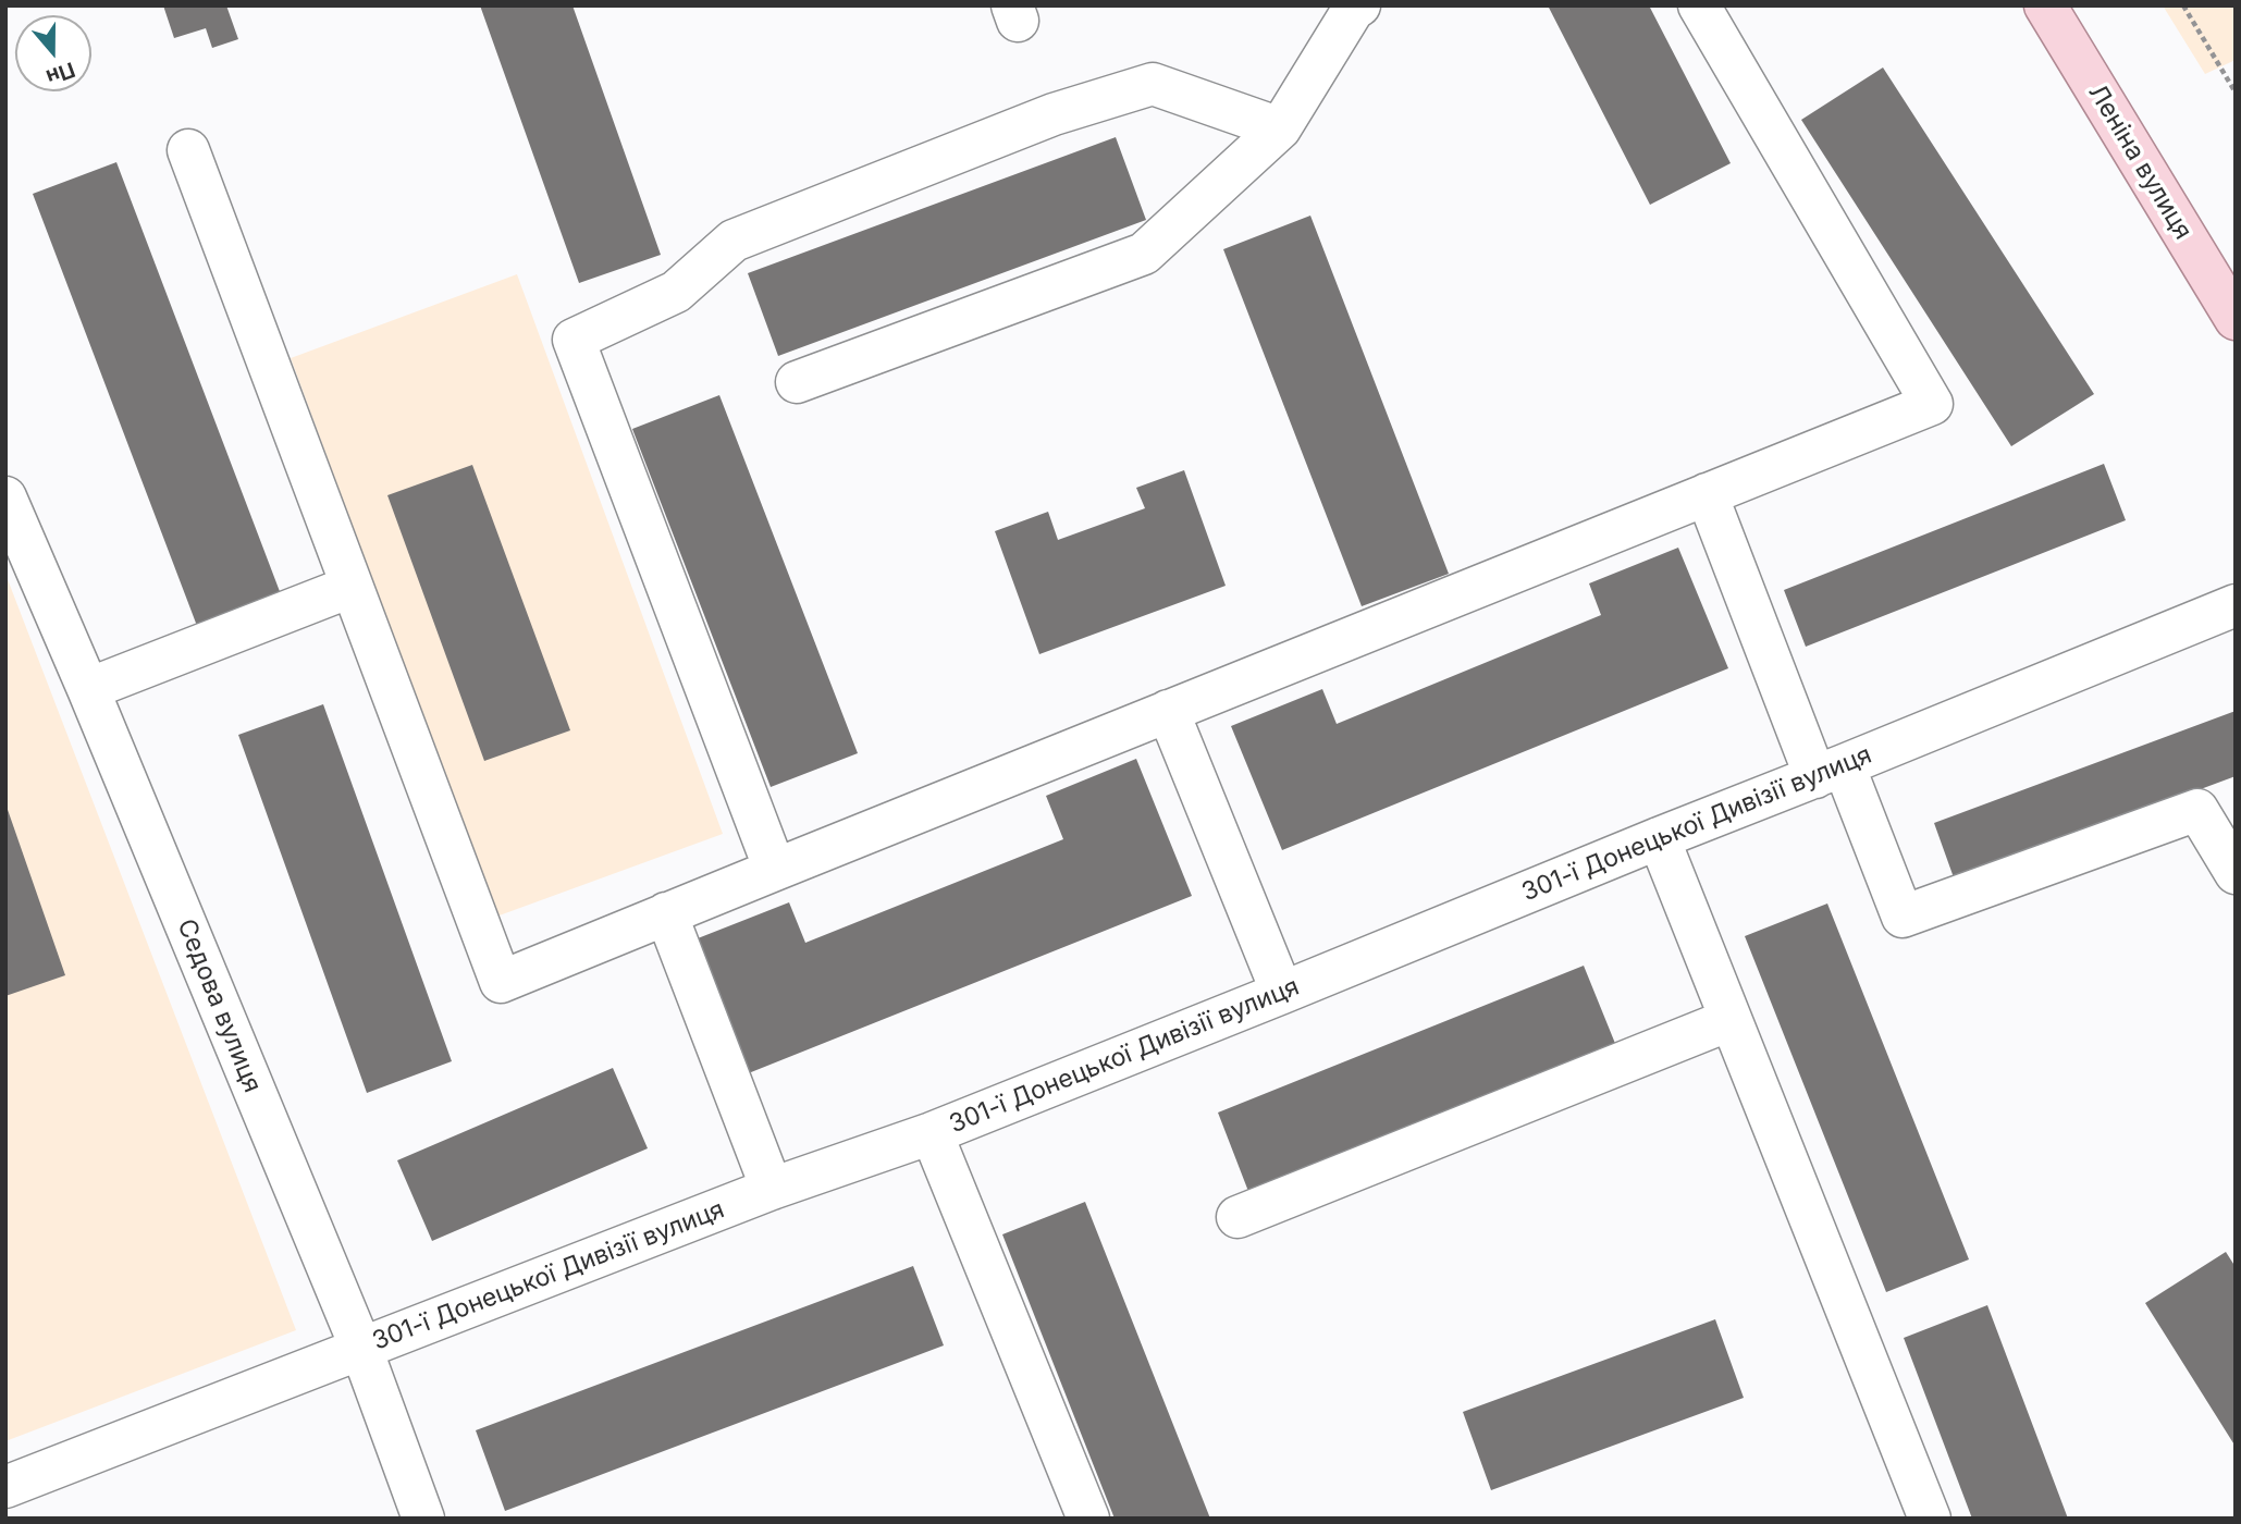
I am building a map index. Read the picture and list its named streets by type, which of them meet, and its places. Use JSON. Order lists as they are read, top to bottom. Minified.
{"streets":{"main road":["Леніна вулиця"],"street":["301-ї Донецької Дивізії вулиця","Седова вулиця"]},"crossings":[["301-ї Донецької Дивізії вулиця","Седова вулиця"]],"north":"bottom"}
